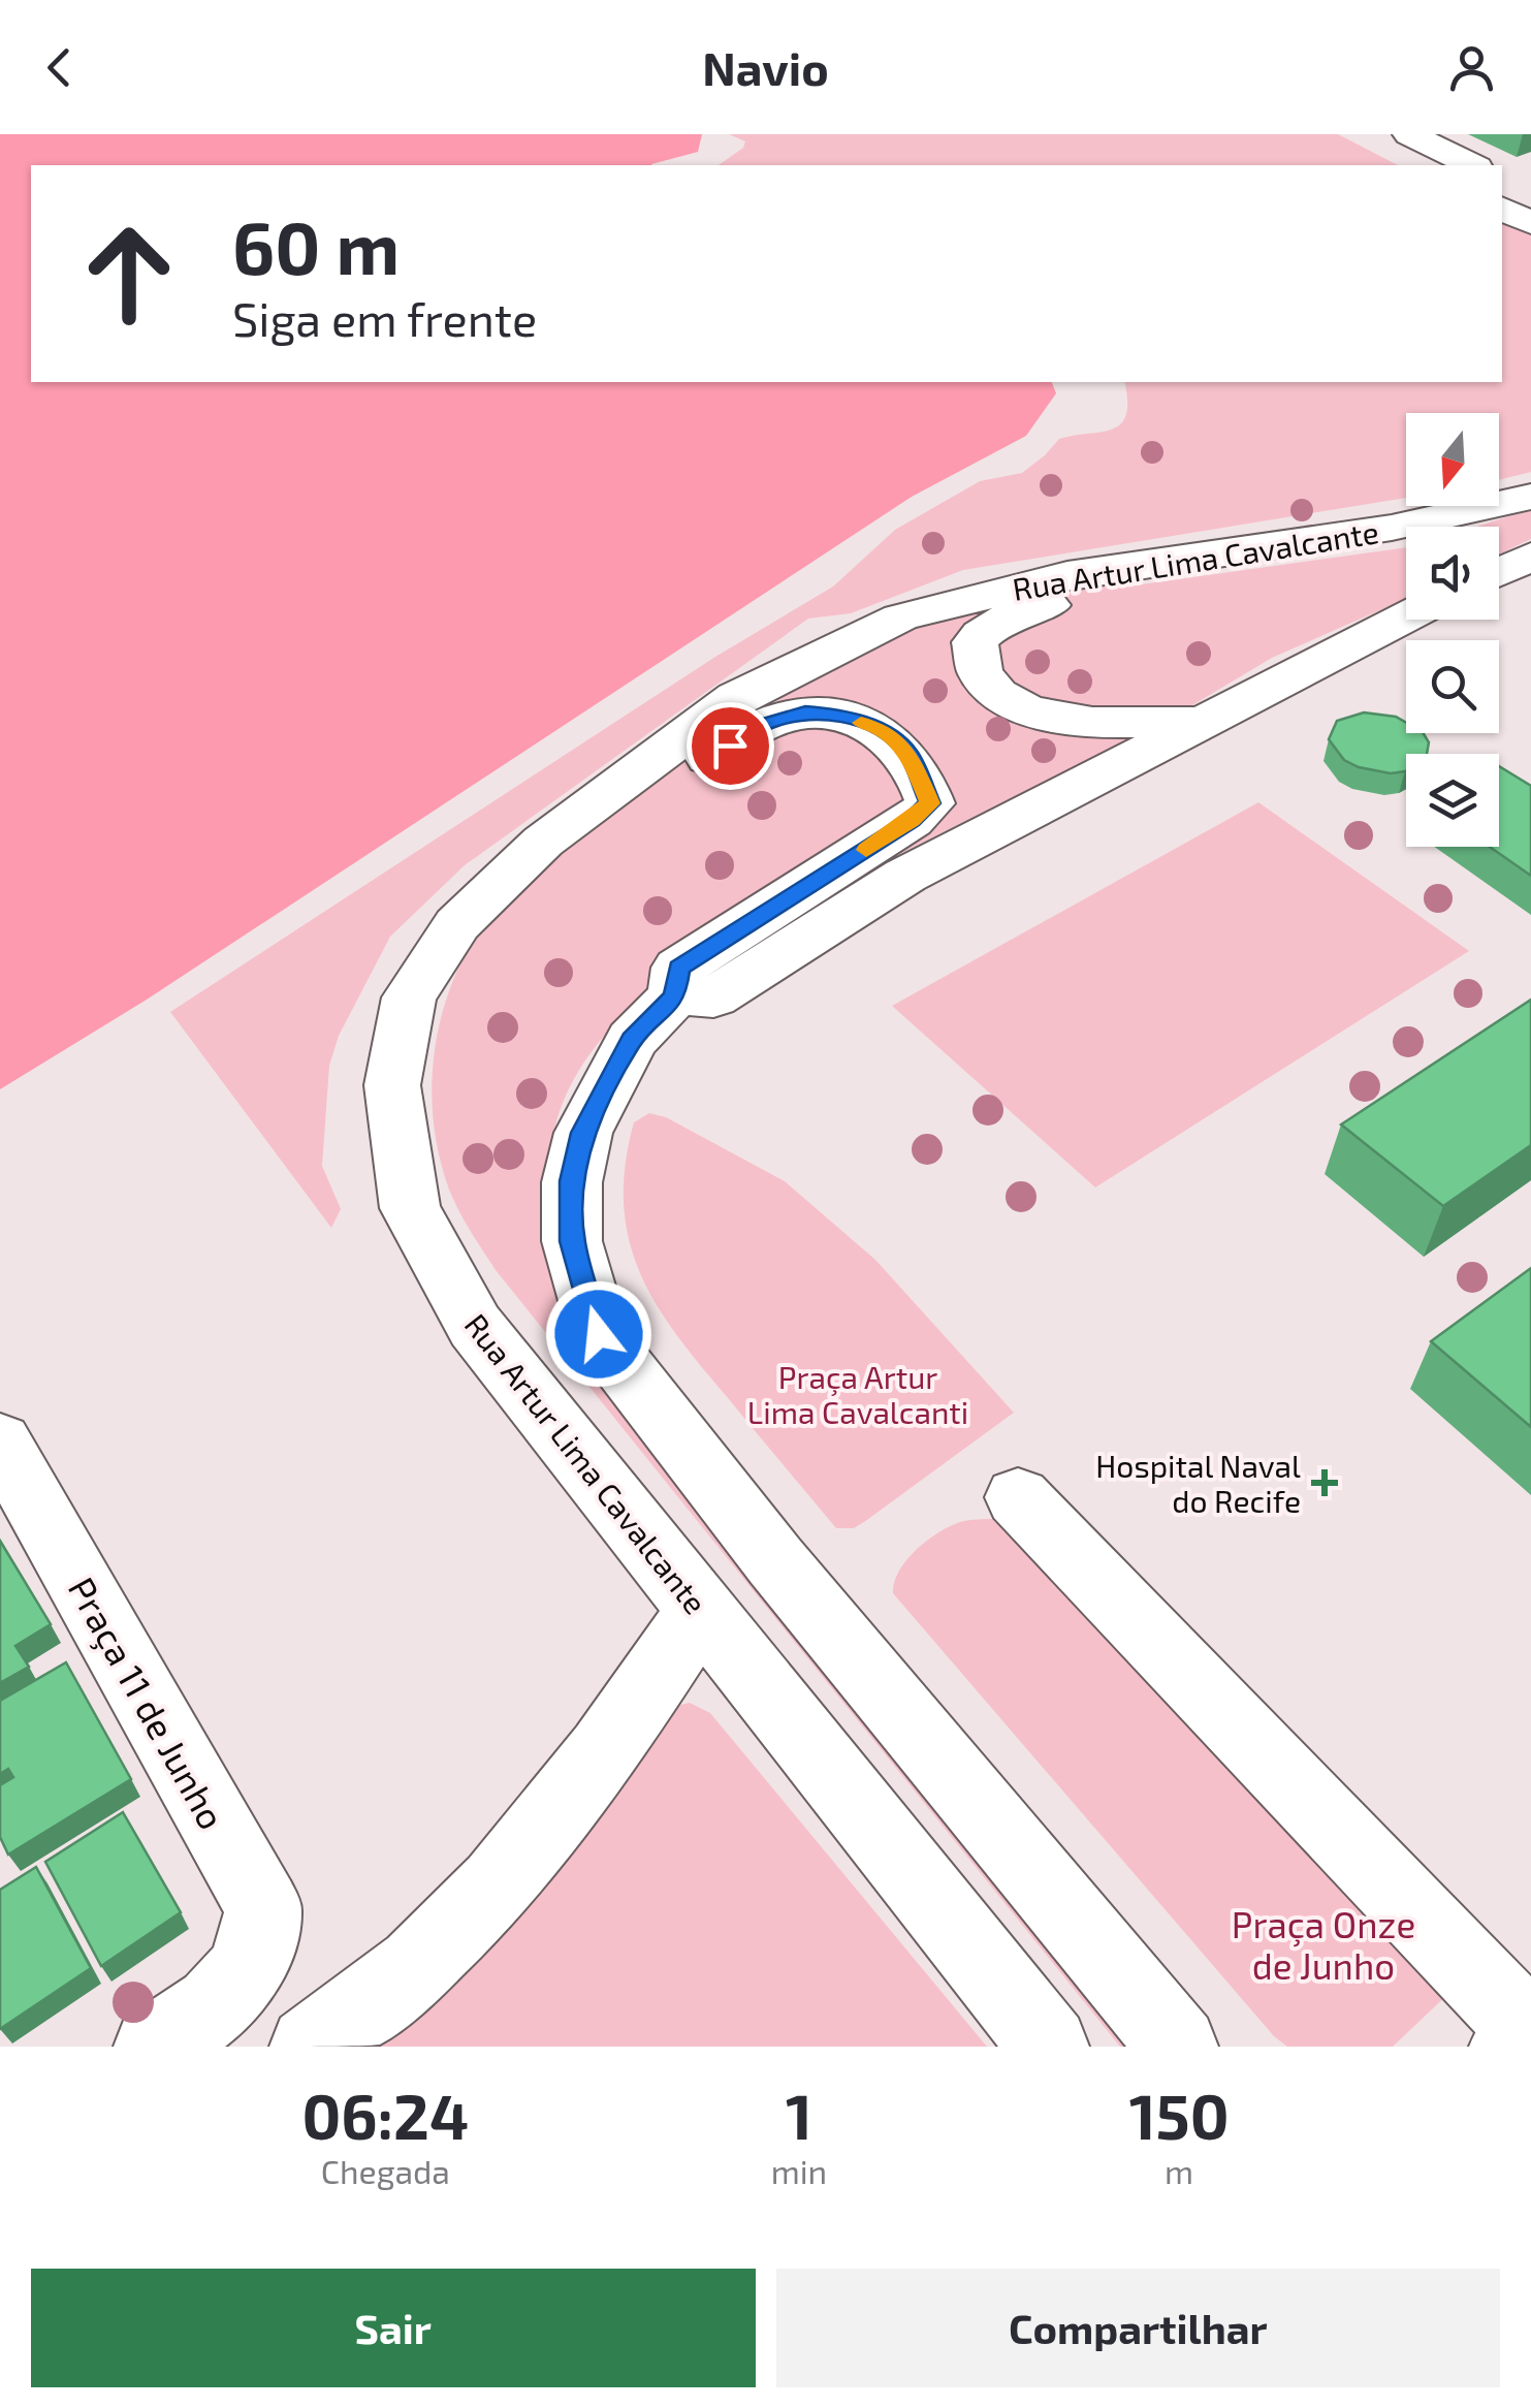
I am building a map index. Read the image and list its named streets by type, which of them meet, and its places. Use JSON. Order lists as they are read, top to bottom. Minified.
{"streets":{"main road":["Rua Artur Lima Cavalcante","Praça 11 de Junho"]},"parks":["Praça Artur Lima Cavalcanti","Praça Onze de Junho"],"places":{"health":["Hospital Naval do Recife"]},"north":"bottom","page":{"header":"Navio","turn":["60 m","Siga em frente"],"eta":["06:24","Chegada","1","min","150","m"],"buttons":["Sair","Compartilhar"]}}
